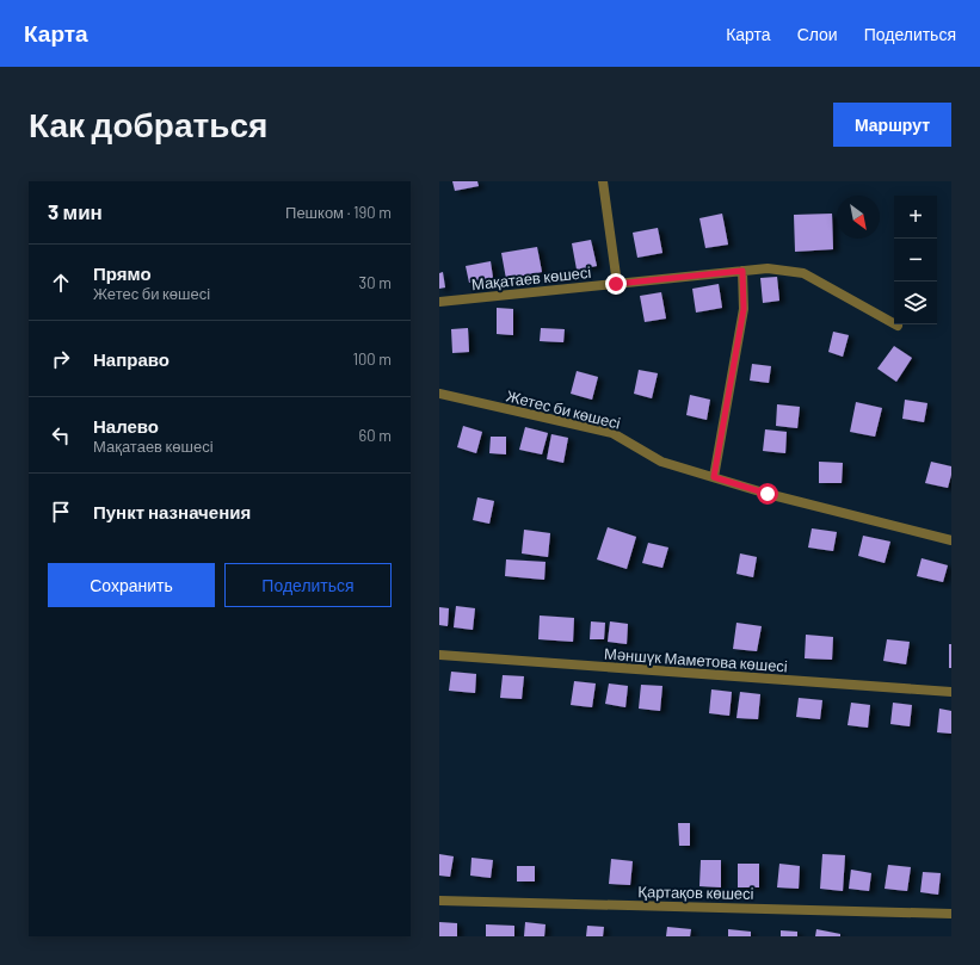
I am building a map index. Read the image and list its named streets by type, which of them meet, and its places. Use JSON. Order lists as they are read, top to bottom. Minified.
{"streets":{"street":["Мақатаев көшесі","Жетес би көшесі","Мәншүк Маметова көшесі","Қартақов көшесі"]},"north":"bottom right","page":{"header":"Карта","nav":["Карта","Слои","Поделиться"],"buttons":["Маршрут",["Сохранить","Поделиться"]],"title":"Как добраться","heading":["3 мин","Пешком · 190 m"],"map_buttons":["+","−"],"list":[["Прямо","Жетес би көшесі","30 m"],["Направо","100 m"],["Налево","Мақатаев көшесі","60 m"],"Пункт назначения"]}}
